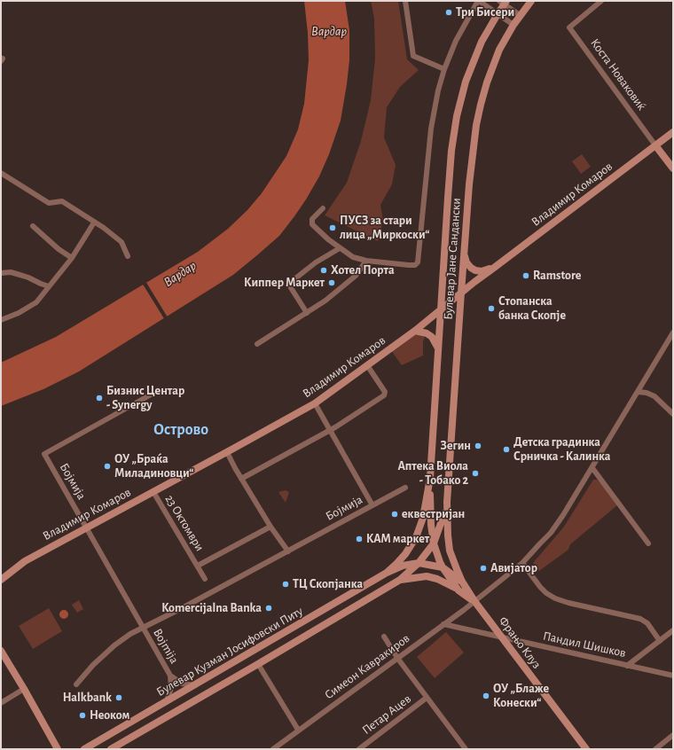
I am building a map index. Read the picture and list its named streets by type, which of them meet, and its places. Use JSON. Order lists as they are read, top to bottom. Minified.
{"streets":{"street":["Коста Новаковиќ","Владимир Комаров","Булевар Јане Сандански","Бојмија","23 Октомври","Фрањо Клуз","Пандил Шишков","Bojmija","Булевар Кузман Јосифовски Питу","Симеон Кавракиров","Петар Ацев"]},"crossings":[["Коста Новаковиќ","Владимир Комаров"],["Владимир Комаров","Булевар Јане Сандански"],["Владимир Комаров","Бојмија"],["Владимир Комаров","23 Октомври"],["Булевар Јане Сандански","Фрањо Клуз"],["Булевар Јане Сандански","Булевар Кузман Јосифовски Питу"],["Бојмија","Bojmija"],["Фрањо Клуз","Пандил Шишков"],["Фрањо Клуз","Булевар Кузман Јосифовски Питу"],["Фрањо Клуз","Симеон Кавракиров"],["Пандил Шишков","Симеон Кавракиров"]],"districts":["Острово"],"water":["Вардар"],"places":["Три Бисери","ПУСЗ за стари лица „Миркоски“","Хотел Порта","Ramstore","Киппер Маркет","Стопанска банка Скопје","Бизнис Центар - Synergy","Зегин","Детска градинка Срничка - Калинка","ОУ „Браќа Миладиновци“","Аптека Виола - Тобако 2","еквестријан","KAM маркет","Авијатор","ТЦ Скопјанка","Komercijalna Banka","ОУ „Блаже Конески“","Halkbank","Неоком"]}
